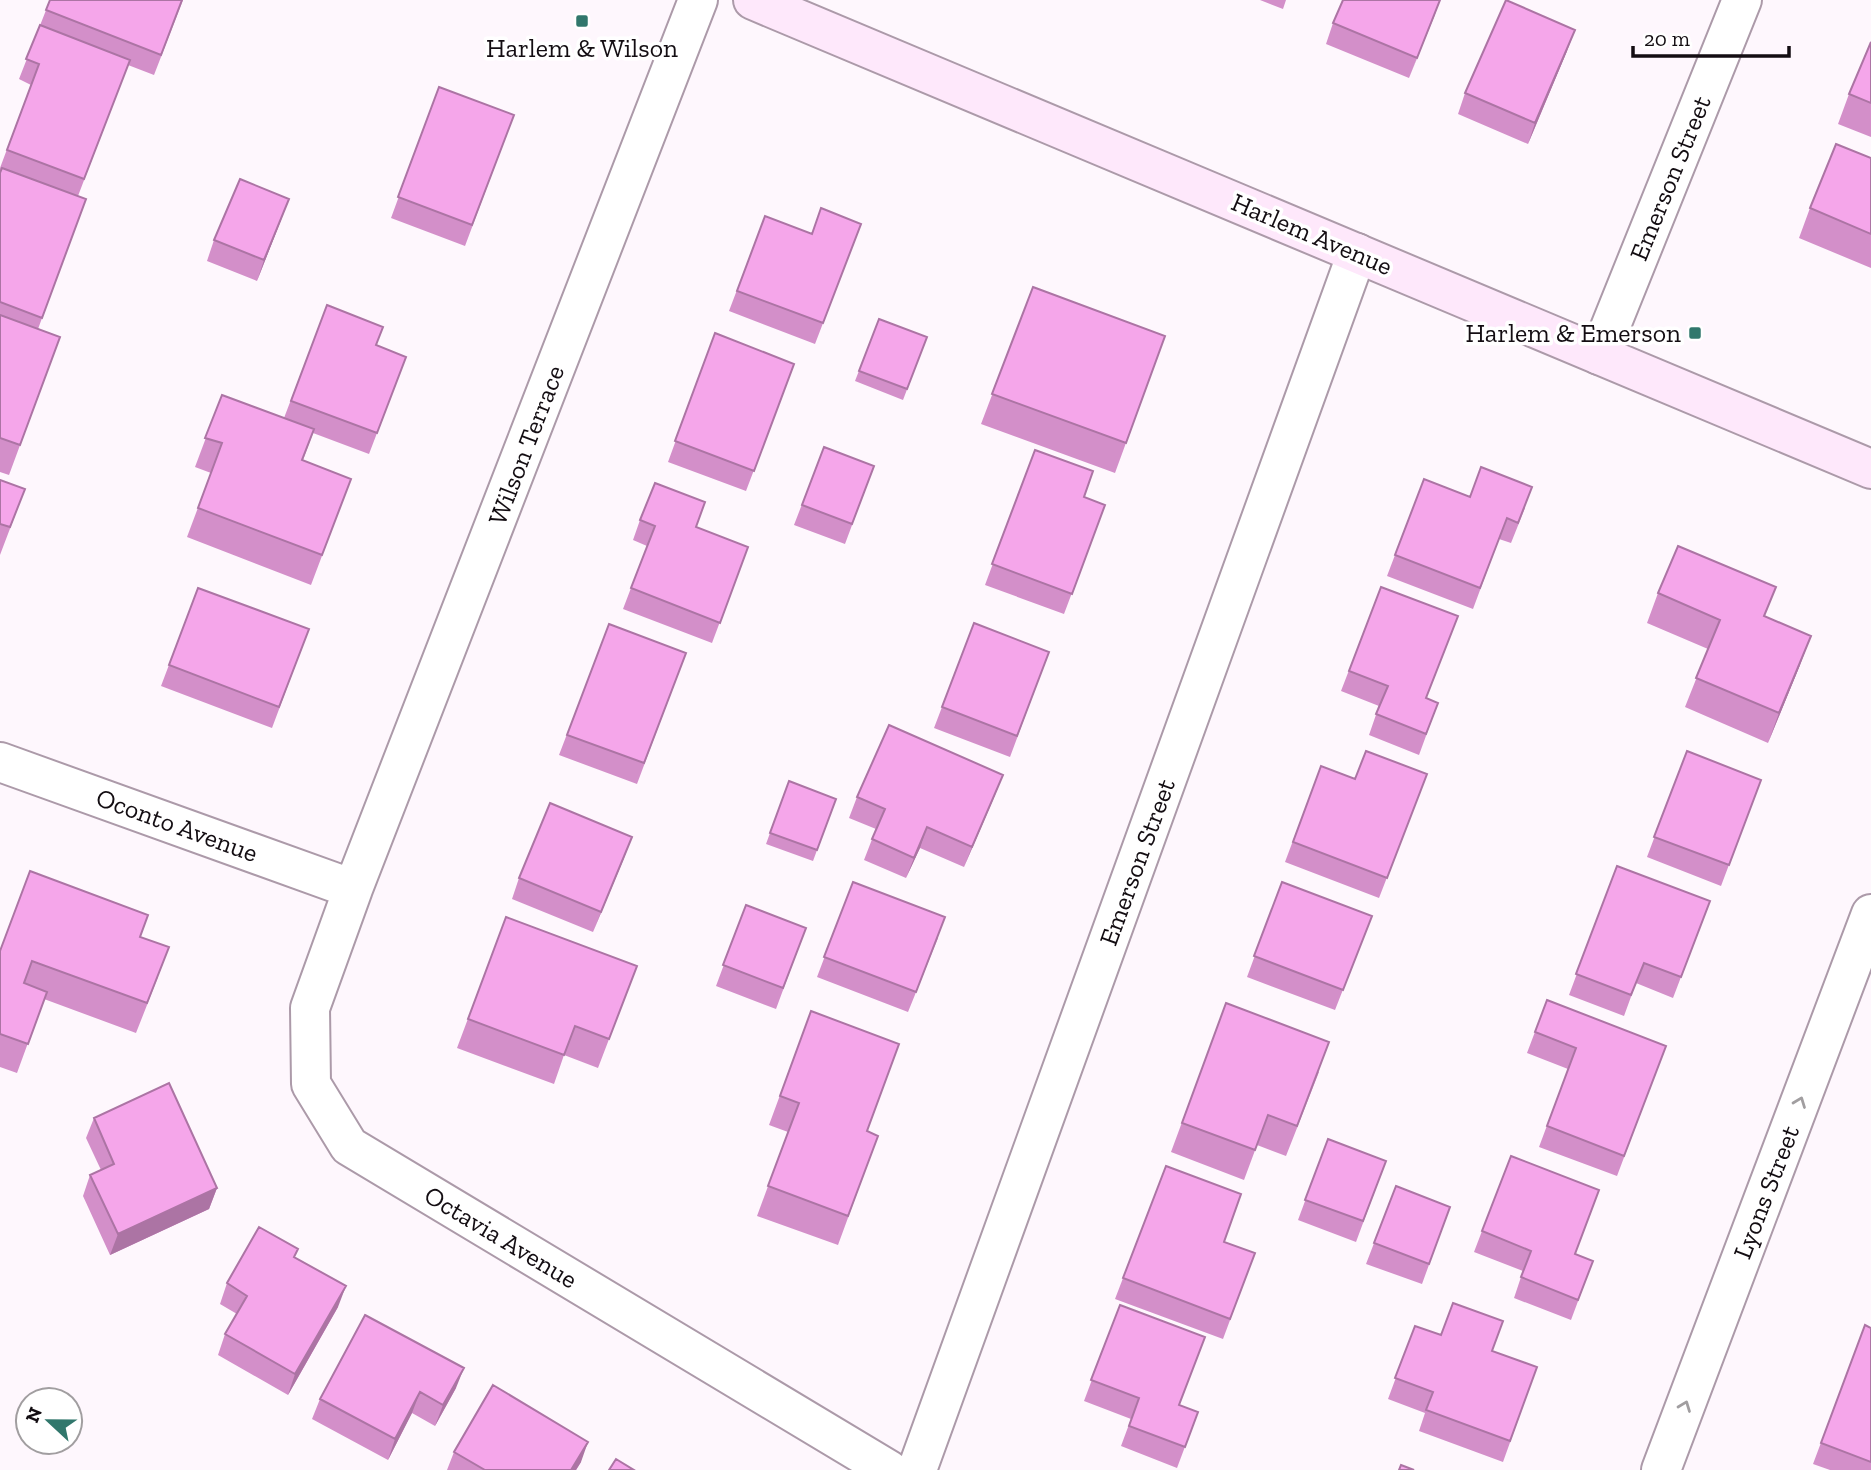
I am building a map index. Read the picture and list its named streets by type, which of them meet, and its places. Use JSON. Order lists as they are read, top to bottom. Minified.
{"streets":{"main road":["Harlem Avenue"],"street":["Emerson Street","Wilson Terrace","Oconto Avenue","Lyons Street","Octavia Avenue"]},"crossings":[["Emerson Street","Harlem Avenue"],["Wilson Terrace","Oconto Avenue"],["Wilson Terrace","Octavia Avenue"],["Oconto Avenue","Octavia Avenue"]],"one_way":["Lyons Street"],"places":{"transit":["Harlem & Wilson","Harlem & Emerson"]},"scale_bar":"20 m","north":"left"}
